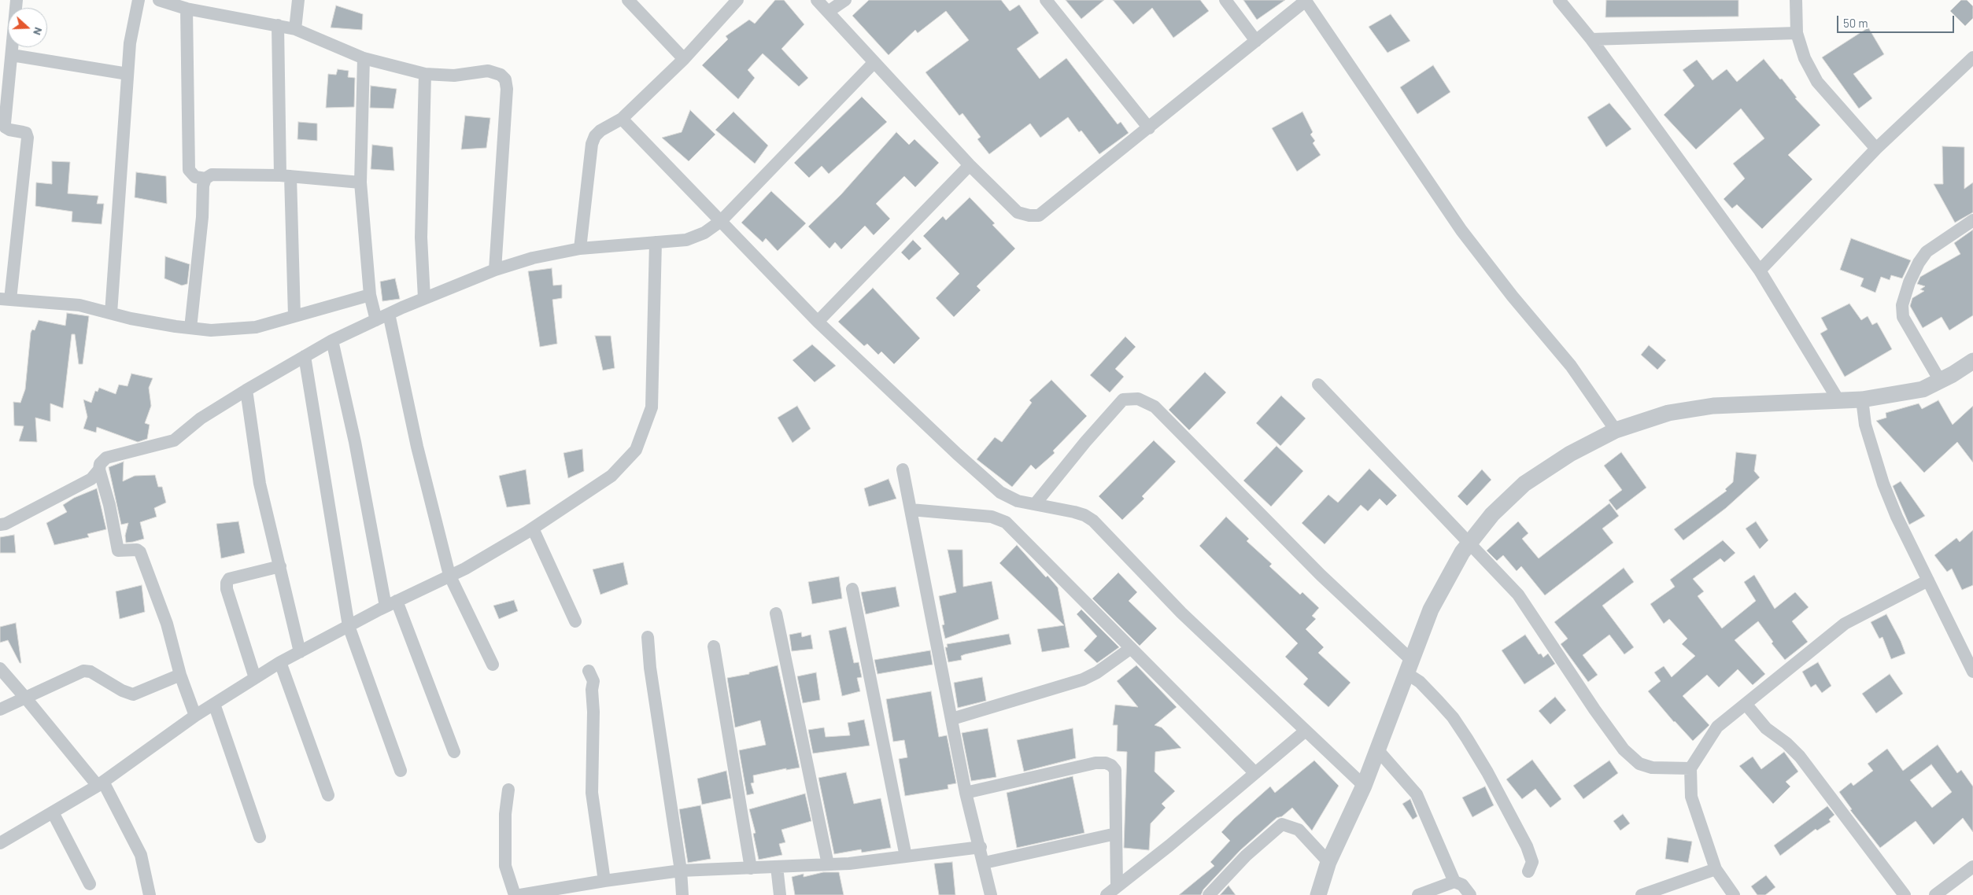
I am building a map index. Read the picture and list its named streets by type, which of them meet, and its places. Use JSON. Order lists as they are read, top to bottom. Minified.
{"scale_bar":"50 m","north":"right"}
